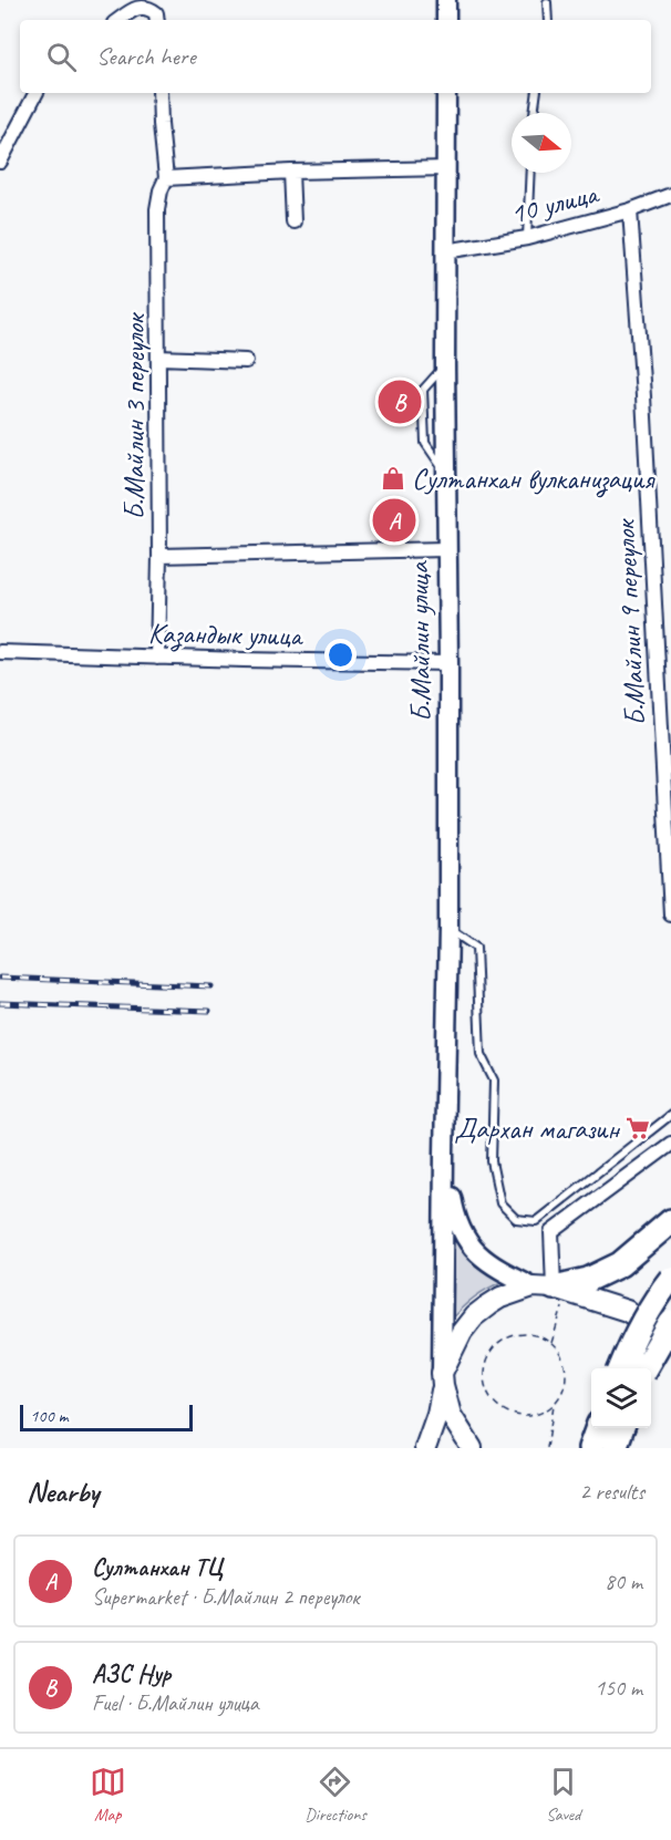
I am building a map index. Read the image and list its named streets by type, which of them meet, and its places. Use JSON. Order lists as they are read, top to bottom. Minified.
{"streets":{"street":["10 улица","Б.Майлин 3 переулок","Б.Майлин 9 переулок","Казандык улица","Б.Майлин улица"]},"crossings":[["10 улица","Б.Майлин 9 переулок"],["10 улица","Б.Майлин улица"],["Б.Майлин 3 переулок","Казандык улица"],["Казандык улица","Б.Майлин улица"]],"places":{"shop":["Султанхан вулканизация"],"supermarket":["Дархан магазин"]},"scale_bar":"100 m","north":"right","page":{"search":"Search here","pins":["B","A"],"scale":"100 m","heading":["Nearby","2 results"],"list":[{"mark":"A","name":"Султанхан ТЦ","note":"Supermarket · Б.Майлин 2 переулок","value":"80 m"},{"mark":"B","name":"АЗС Нур","note":"Fuel · Б.Майлин улица","value":"150 m"}],"nav":["Map","Directions","Saved"]}}
